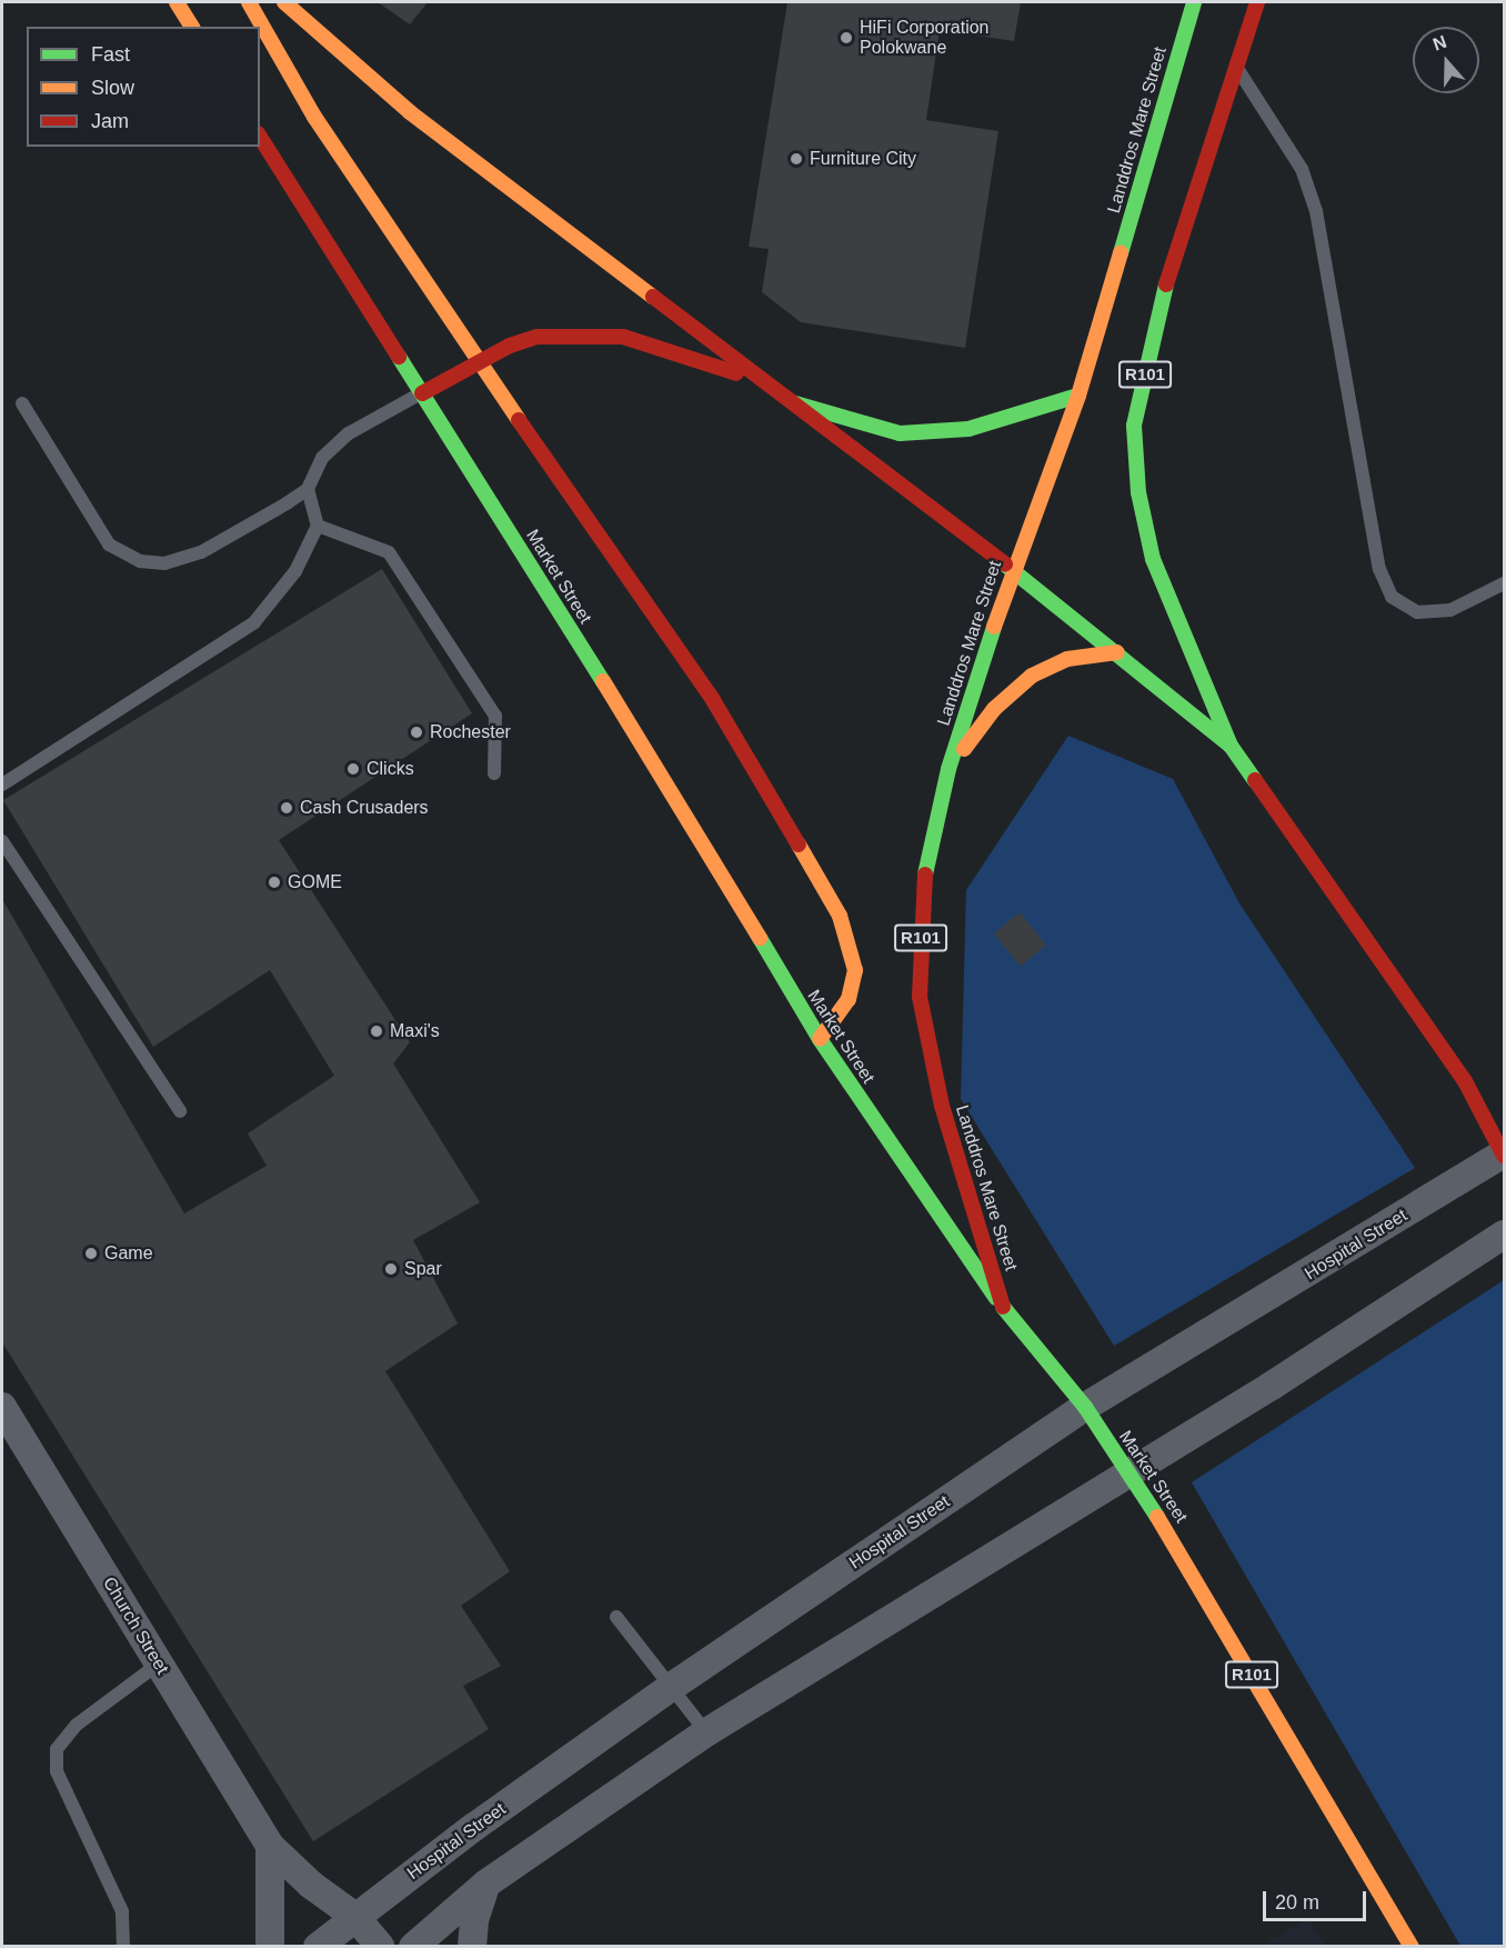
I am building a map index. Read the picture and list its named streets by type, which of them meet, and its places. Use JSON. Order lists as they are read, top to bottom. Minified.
{"streets":{"main road":["Landdros Mare Street","R101","Market Street"],"street":["Hospital Street","Church Street"]},"crossings":[["Landdros Mare Street","Market Street"],["R101","Hospital Street"],["Market Street","Hospital Street"],["Hospital Street","Church Street"]],"places":["HiFi Corporation Polokwane","Furniture City","Rochester","Clicks","Cash Crusaders","GOME","Maxi's","Game","Spar"],"legend":["Fast","Slow","Jam"],"scale_bar":"20 m","north":"top"}
